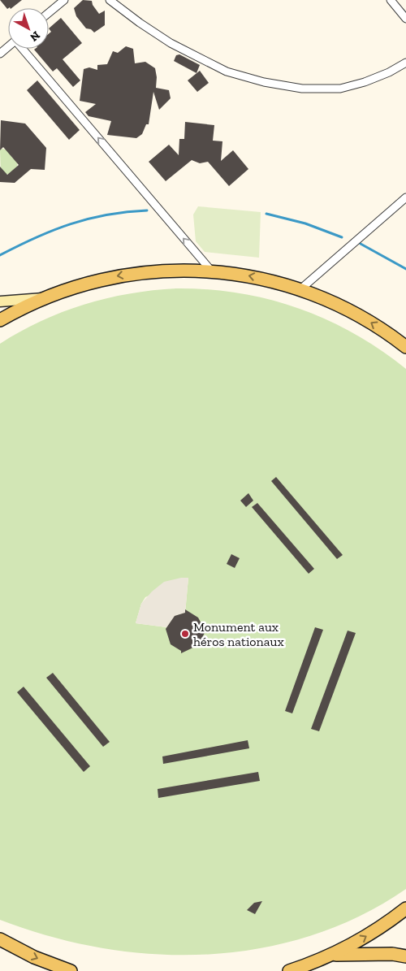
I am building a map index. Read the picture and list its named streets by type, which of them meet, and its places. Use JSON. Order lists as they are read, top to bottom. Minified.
{"places":["Monument aux héros nationaux"],"north":"bottom right"}
